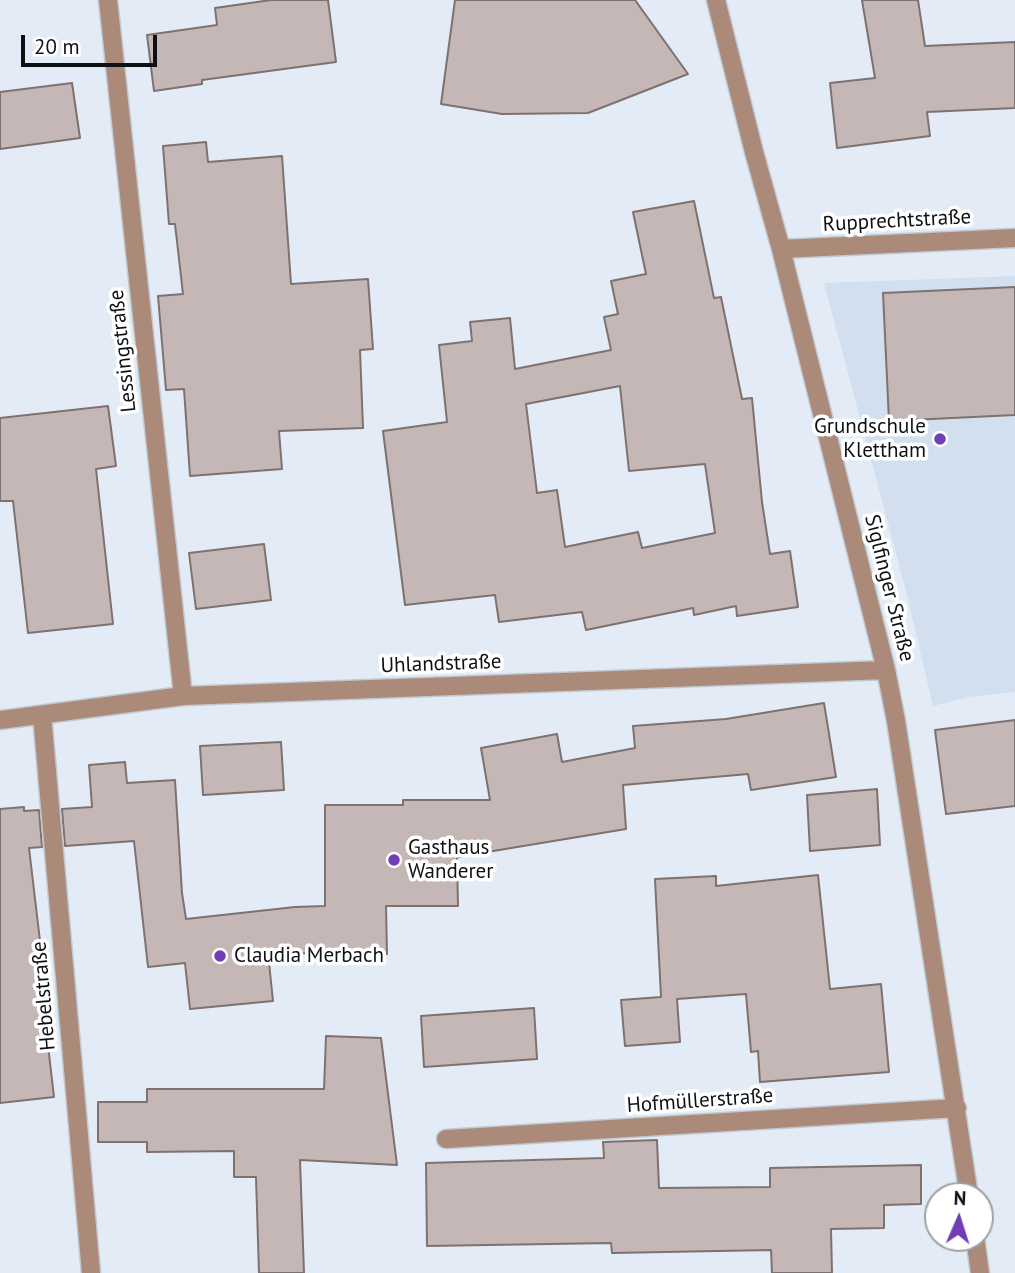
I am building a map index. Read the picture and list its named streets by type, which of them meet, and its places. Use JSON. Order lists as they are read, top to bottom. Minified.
{"streets":{"street":["Rupprechtstraße","Lessingstraße","Siglfinger Straße","Uhlandstraße","Hebelstraße","Hofmüllerstraße"]},"crossings":[["Rupprechtstraße","Siglfinger Straße"],["Lessingstraße","Uhlandstraße"],["Siglfinger Straße","Uhlandstraße"],["Siglfinger Straße","Hofmüllerstraße"],["Uhlandstraße","Hebelstraße"]],"places":["Grundschule Klettham","Gasthaus Wanderer","Claudia Merbach"],"scale_bar":"20 m","north":"top"}
